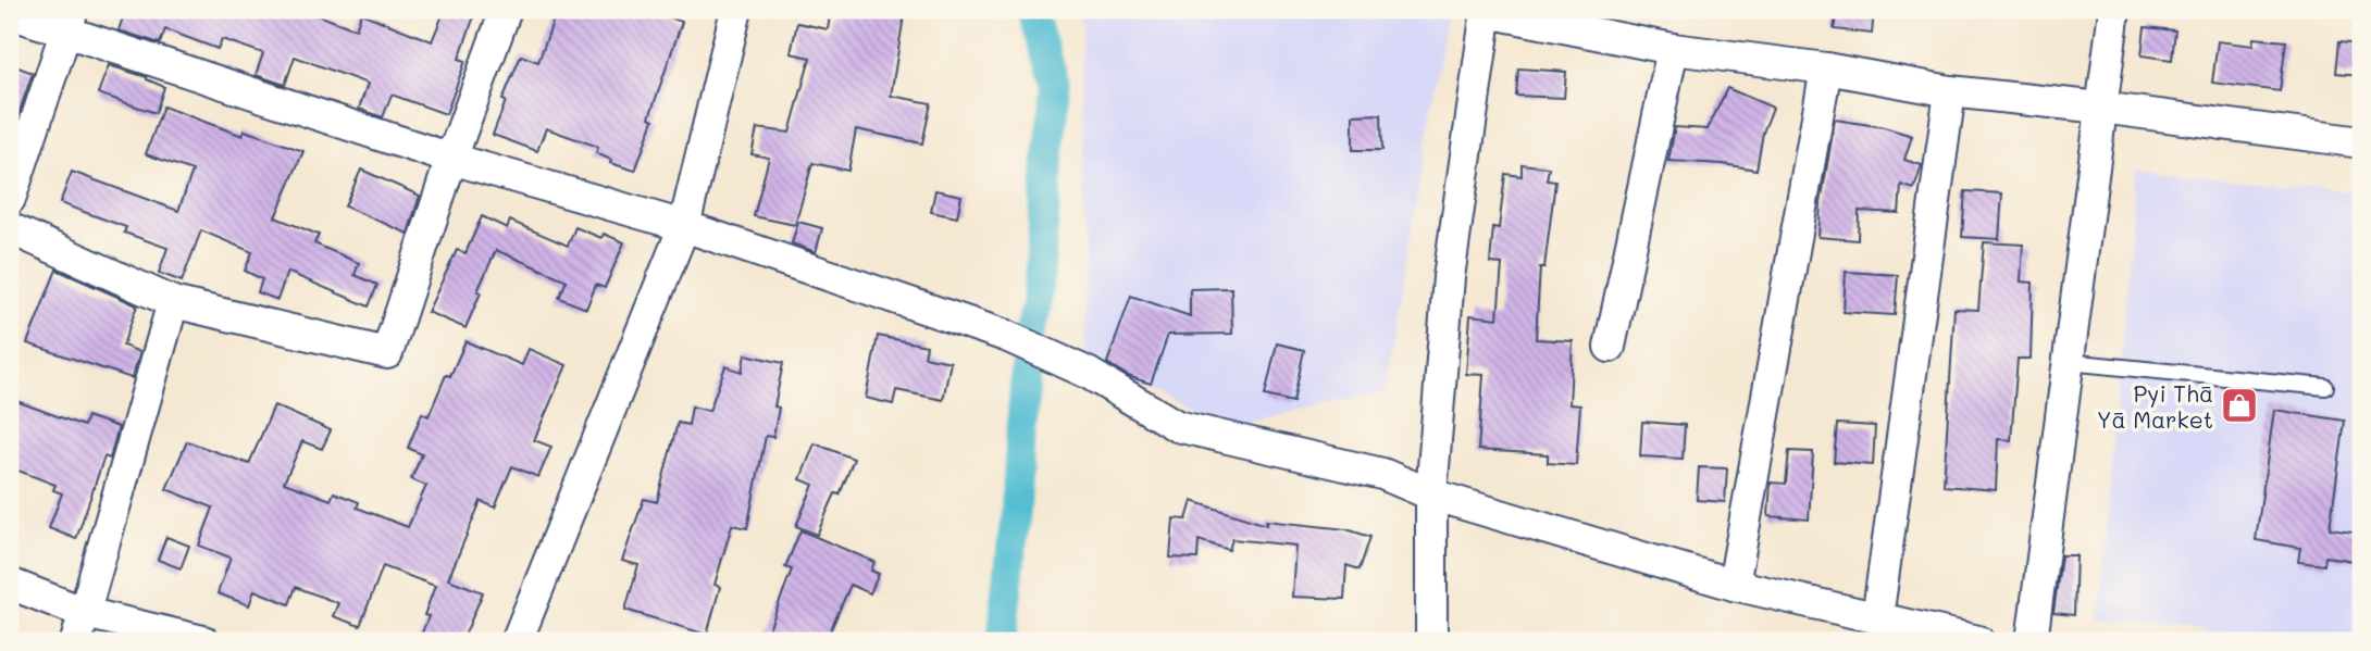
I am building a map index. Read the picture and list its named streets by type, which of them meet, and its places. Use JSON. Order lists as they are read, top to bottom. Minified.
{"places":{"shop":["Pyi Thā Yā Market"]}}
